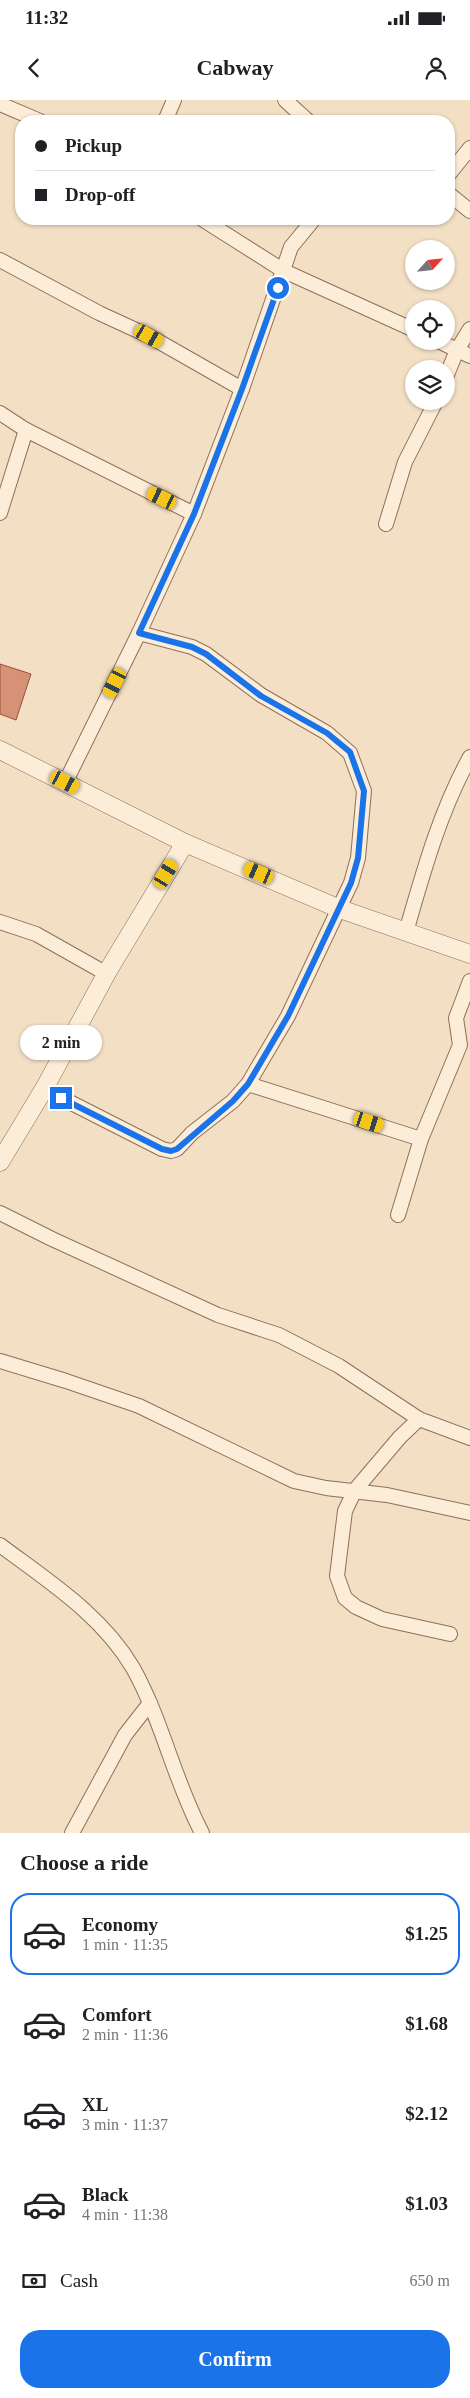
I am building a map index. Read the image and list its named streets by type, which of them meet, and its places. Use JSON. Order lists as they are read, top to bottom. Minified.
{"north":"top right","page":{"status":"11:32","header":"Cabway","banner":["Pickup","Drop-off"],"bubble":"2 min","heading":"Choose a ride","list":[{"name":"Economy","note":"1 min · 11:35","value":"$1.25"},{"name":"Comfort","note":"2 min · 11:36","value":"$1.68"},{"name":"XL","note":"3 min · 11:37","value":"$2.12"},{"name":"Black","note":"4 min · 11:38","value":"$1.03"}],"pay":["Cash","650 m"],"buttons":"Confirm"}}
